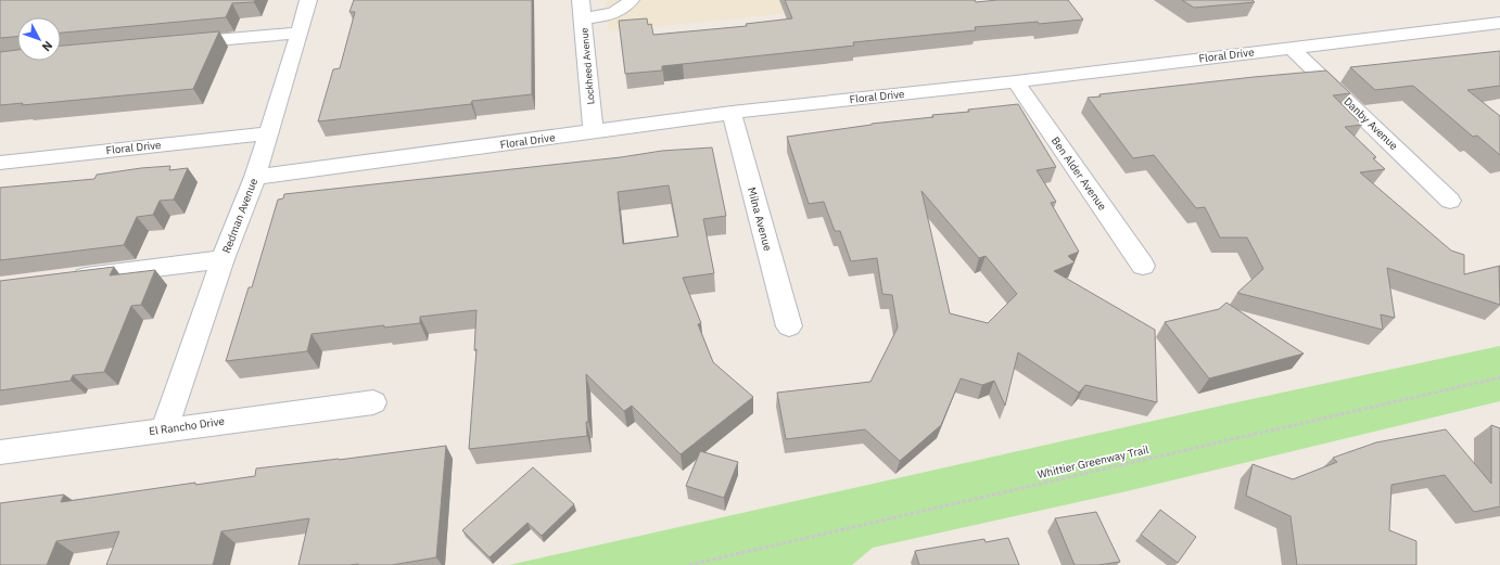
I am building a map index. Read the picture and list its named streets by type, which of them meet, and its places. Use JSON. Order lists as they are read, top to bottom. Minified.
{"streets":{"street":["Floral Drive","Lockheed Avenue","Danby Avenue","Ben Alder Avenue","Redman Avenue","Milna Avenue","El Rancho Drive"],"path":["Whittier Greenway Trail"]},"crossings":[["Floral Drive","Lockheed Avenue"],["Floral Drive","Danby Avenue"],["Floral Drive","Ben Alder Avenue"],["Floral Drive","Redman Avenue"],["Floral Drive","Milna Avenue"],["Redman Avenue","El Rancho Drive"]],"north":"bottom right"}
